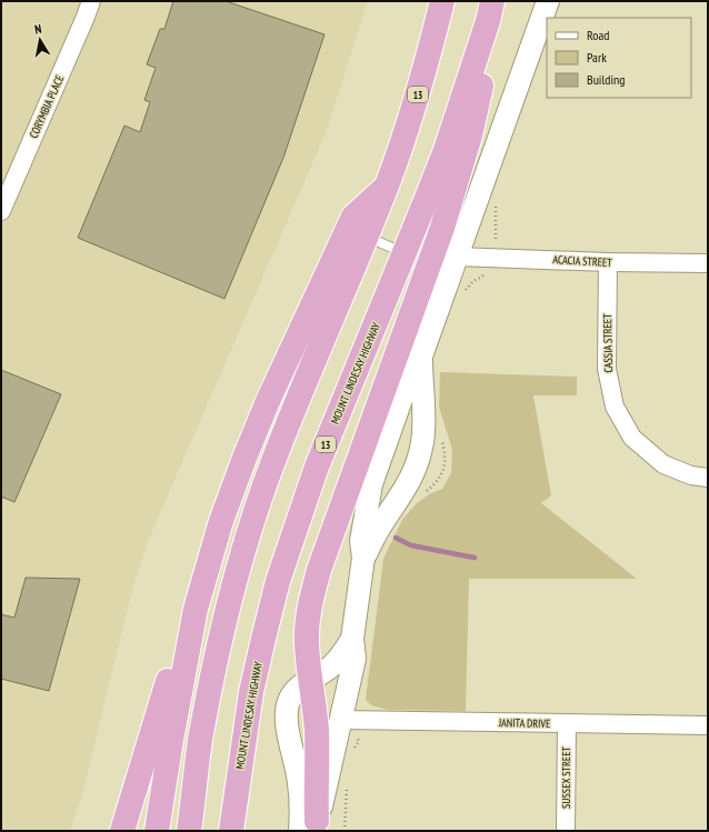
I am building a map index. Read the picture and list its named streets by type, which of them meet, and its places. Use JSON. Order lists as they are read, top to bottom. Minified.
{"streets":{"highway":["13","MOUNT LINDESAY HIGHWAY"],"street":["CORYMBIA PLACE","ACACIA STREET","CASSIA STREET","JANITA DRIVE","SUSSEX STREET"]},"crossings":[["ACACIA STREET","CASSIA STREET"],["JANITA DRIVE","SUSSEX STREET"]],"legend":["Road","Park","Building"],"north":"top"}
